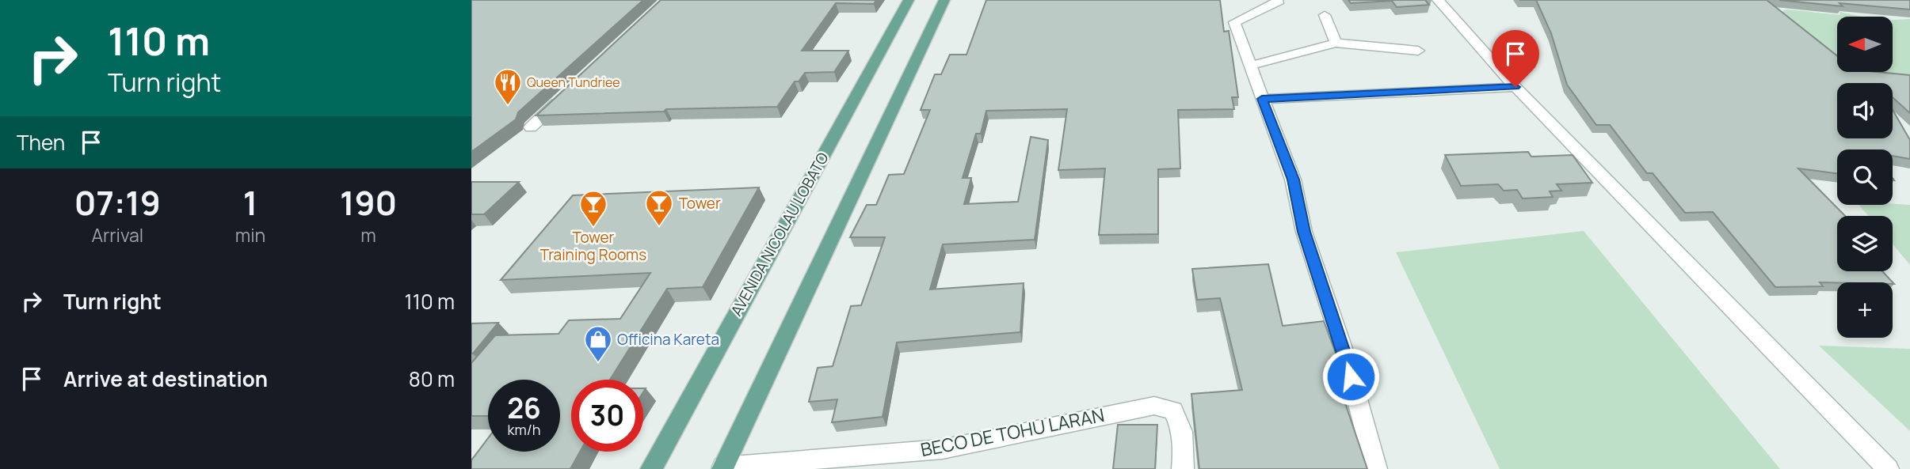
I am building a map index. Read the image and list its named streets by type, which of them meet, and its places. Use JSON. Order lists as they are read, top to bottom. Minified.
{"streets":{"main road":["AVENIDA NICOLAU LOBATO"],"street":["BECO DE TOHU LARAN"]},"places":{"restaurant":["Queen Tundriee"],"bar":["Tower","Tower Training Rooms"],"shop":["Officina Kareta"]},"north":"left","page":{"turn":["110 m","Turn right"],"map_buttons":"+","then":"Then","eta":["07:19","Arrival","1","min","190","m"],"list":[{"name":"Turn right","value":"110 m"},{"name":"Arrive at destination","value":"80 m"}],"speed":"26 km/h","limit":"30"}}
